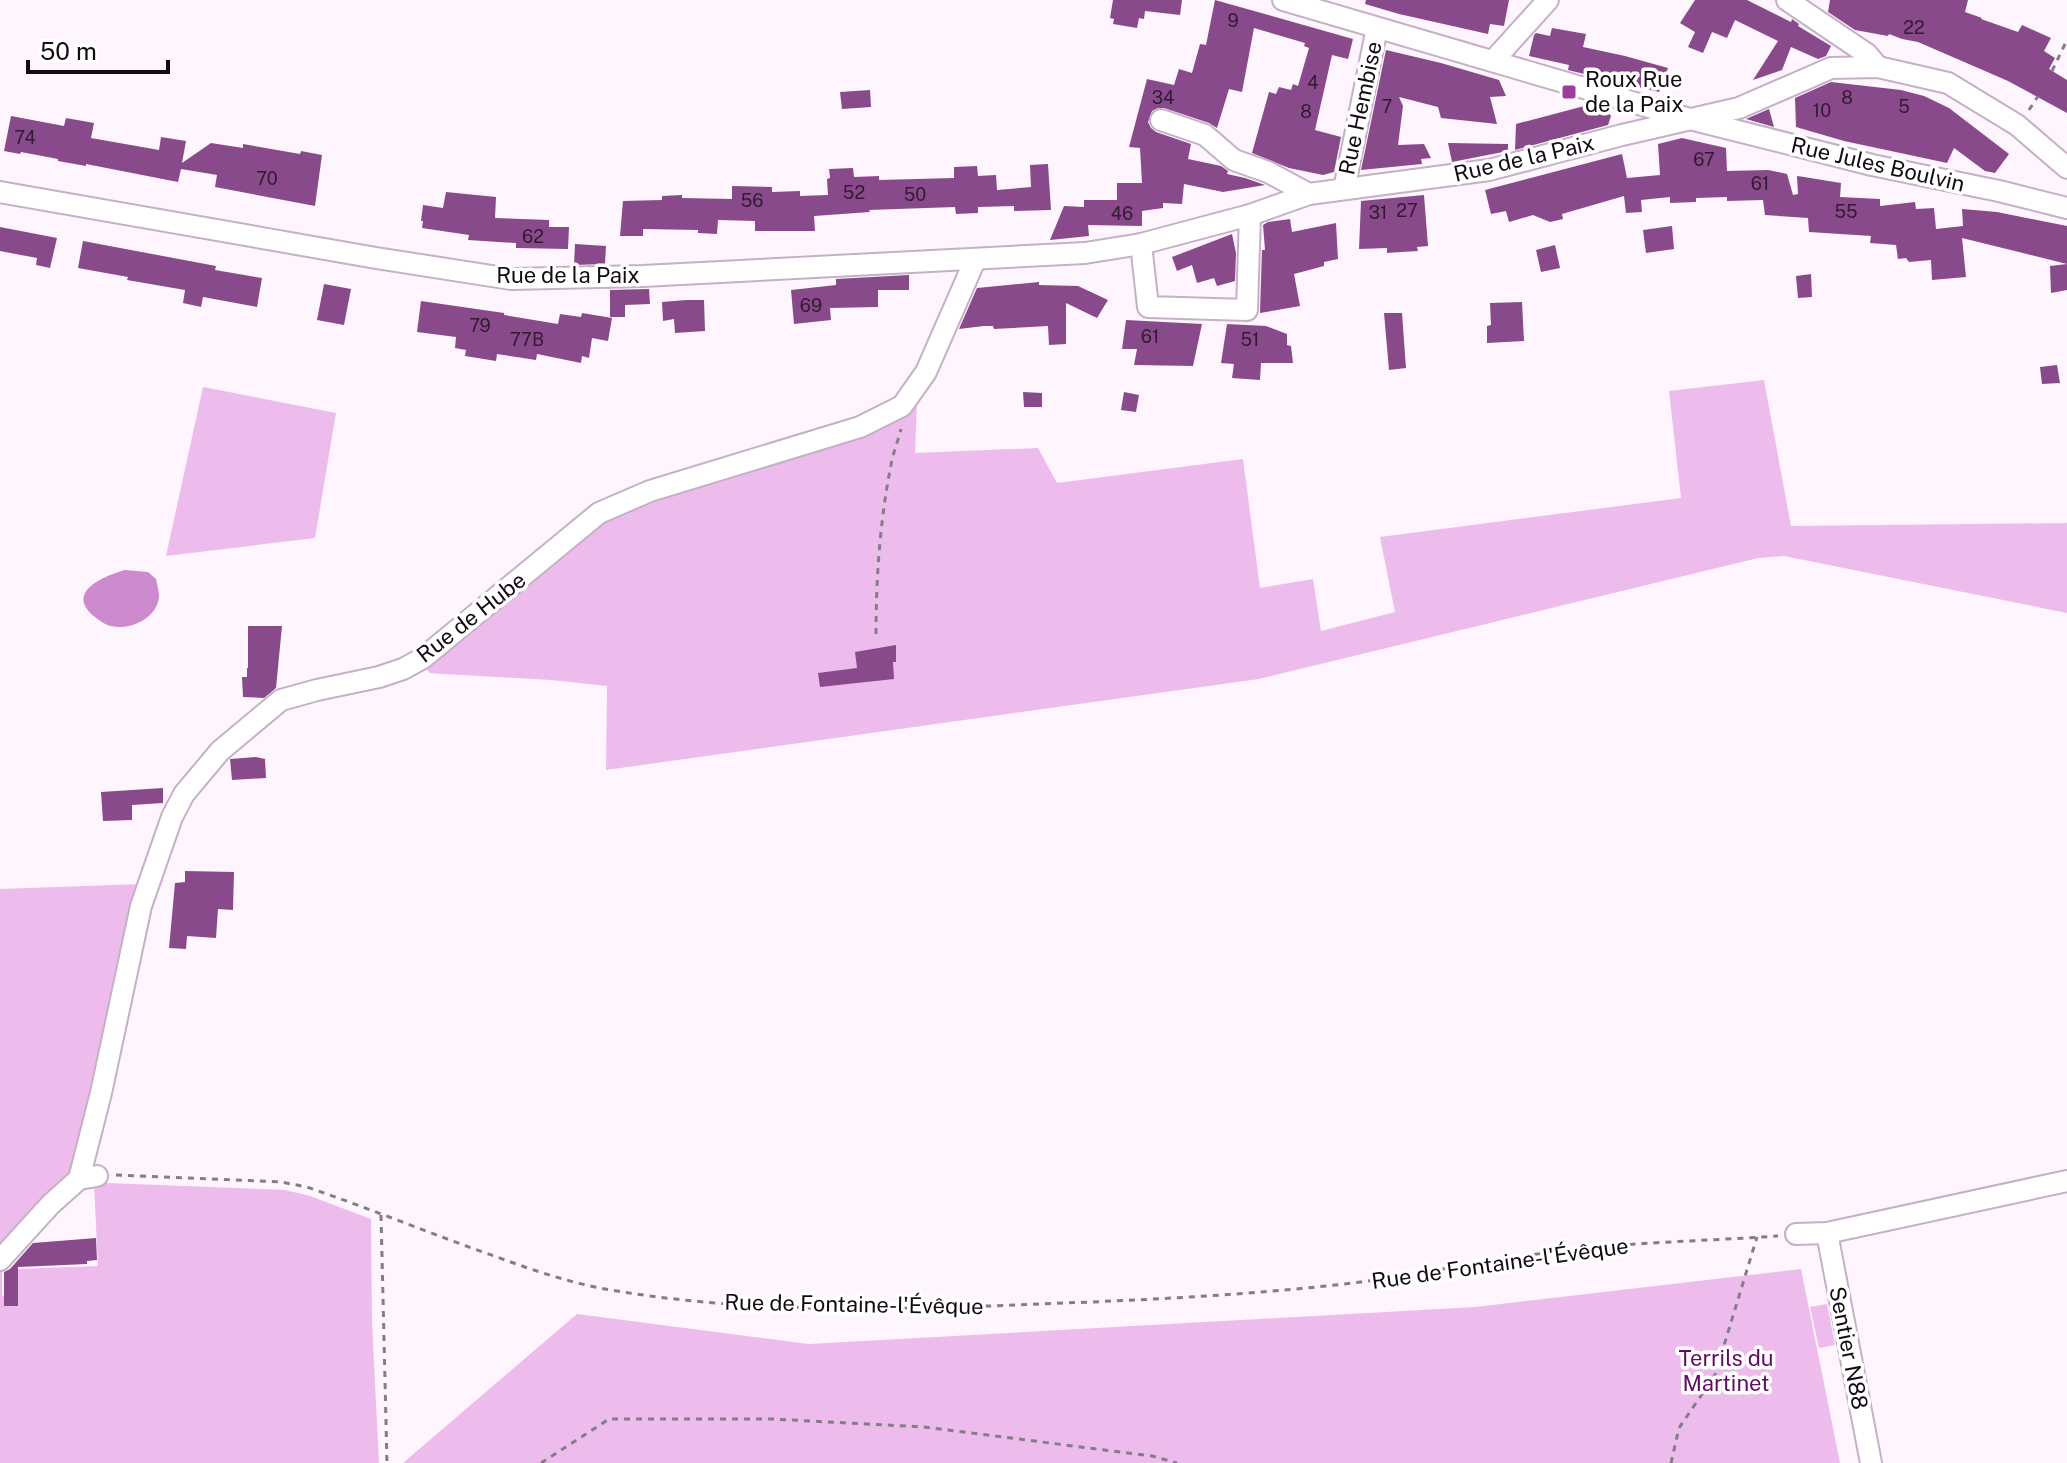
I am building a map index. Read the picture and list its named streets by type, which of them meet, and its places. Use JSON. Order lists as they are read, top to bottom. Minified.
{"streets":{"street":["Rue Hembise","Rue de la Paix","Rue Jules Boulvin","Rue de Hube","Sentier N88"],"path":["Rue de Fontaine-l'Évêque"]},"crossings":[["Rue Hembise","Rue de la Paix"],["Rue Hembise","Rue Jules Boulvin"],["Rue de la Paix","Rue Jules Boulvin"],["Rue de la Paix","Rue de Hube"],["Rue de Hube","Rue de Fontaine-l'Évêque"]],"parks":["Terrils du Martinet"],"places":{"transit":["Roux Rue de la Paix"]},"house_numbers":["9","22","4","34","8","7","5","10","8","74","67","70","61","52","50","56","27","55","31","46","62","69","79","61","77B","51"],"scale_bar":"50 m"}
